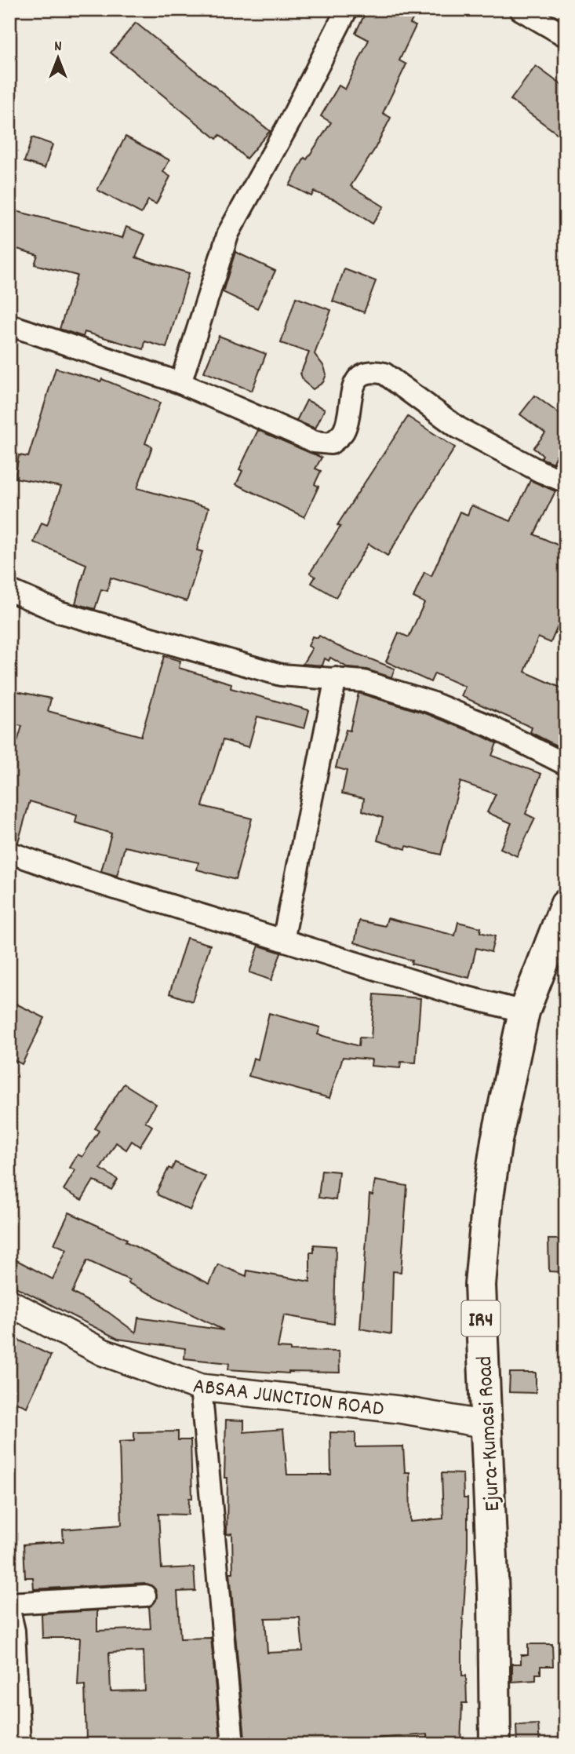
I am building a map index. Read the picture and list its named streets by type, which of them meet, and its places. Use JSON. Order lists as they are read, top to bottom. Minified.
{"streets":{"main road":["IR4","Ejura-Kumasi Road"],"street":["ABSAA JUNCTION ROAD"]},"crossings":[["ABSAA JUNCTION ROAD","Ejura-Kumasi Road"]],"north":"top"}
